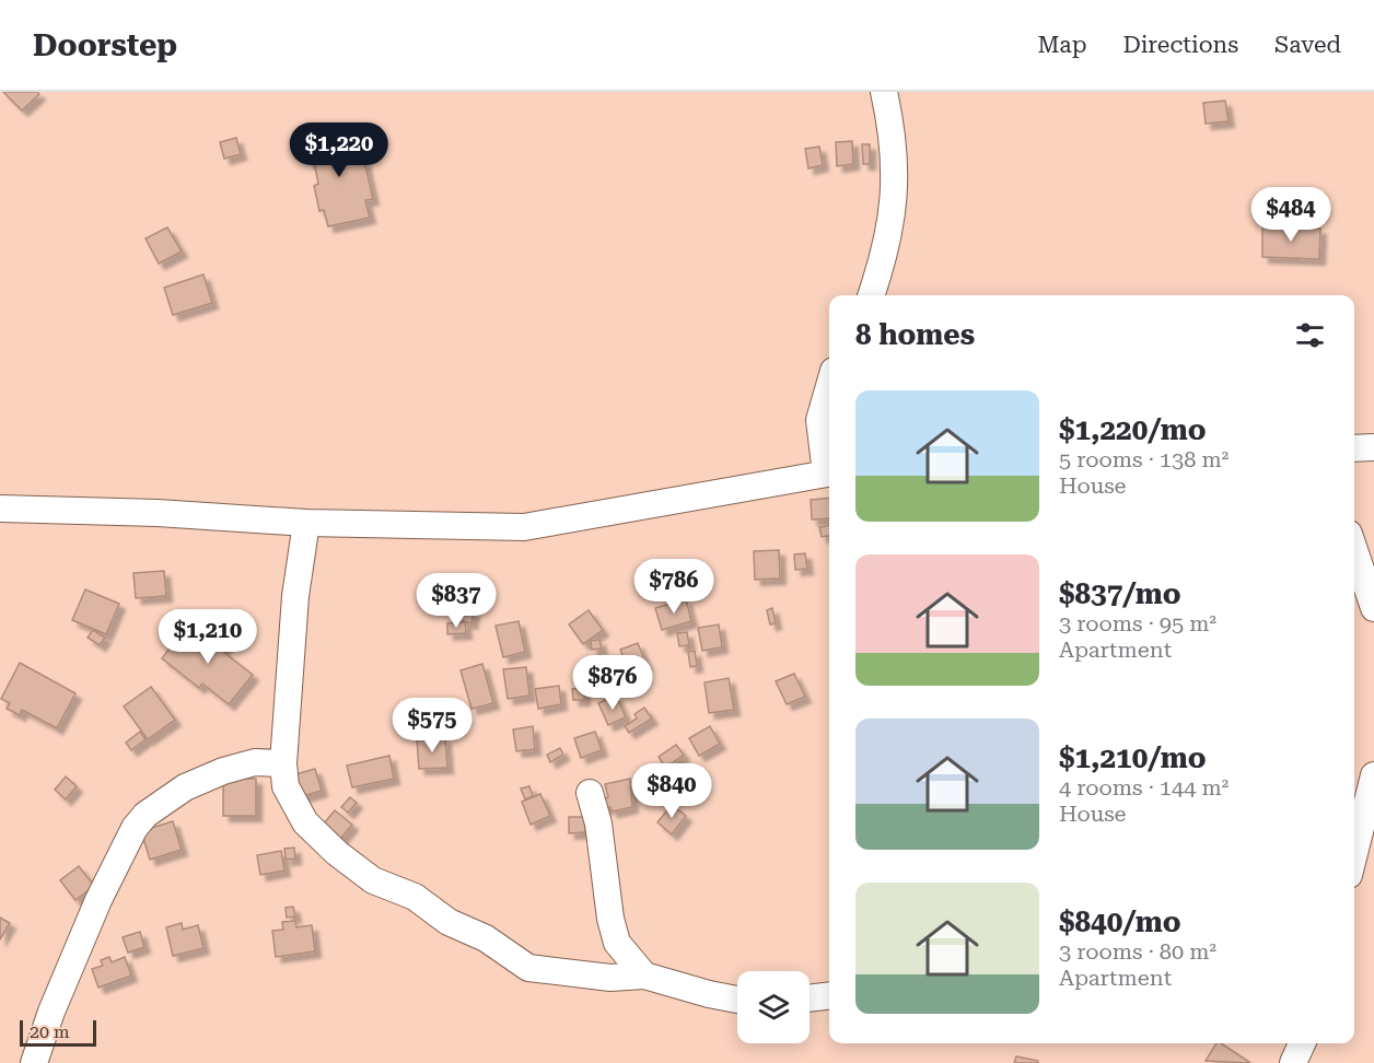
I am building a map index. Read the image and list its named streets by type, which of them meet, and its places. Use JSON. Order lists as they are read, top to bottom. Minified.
{"scale_bar":"20 m","page":{"header":"Doorstep","nav":["Map","Directions","Saved"],"price":["$1,220","$484","$786","$837","$1,210","$876","$575","$840"],"heading":"8 homes","list":[{"name":"$1,220/mo","note":"5 rooms · 138 m² · House"},{"name":"$837/mo","note":"3 rooms · 95 m² · Apartment"},{"name":"$1,210/mo","note":"4 rooms · 144 m² · House"},{"name":"$840/mo","note":"3 rooms · 80 m² · Apartment"}],"scale":"20 m"}}
